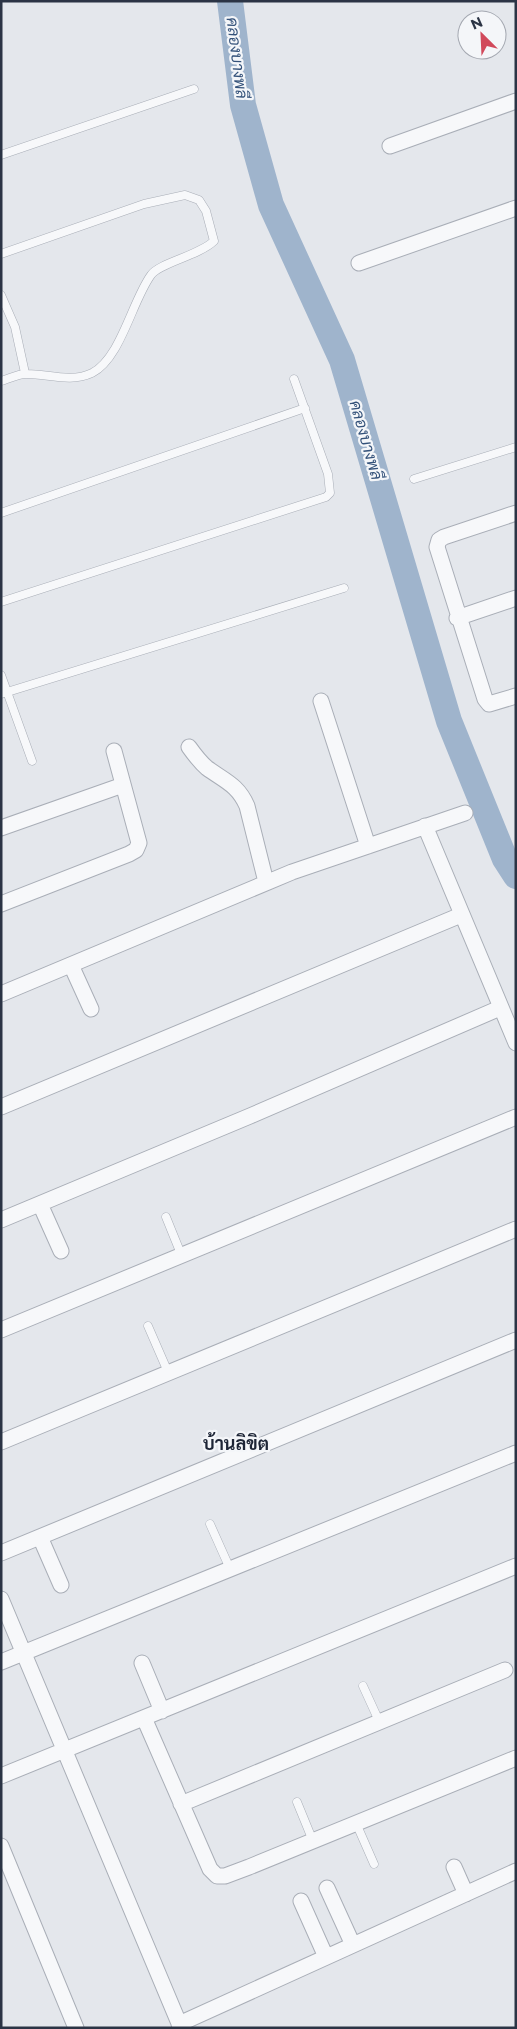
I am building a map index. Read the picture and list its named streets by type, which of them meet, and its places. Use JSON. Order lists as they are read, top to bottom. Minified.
{"districts":["บ้านลิขิต"],"water":["คลองบางพลี"],"north":"top left"}
